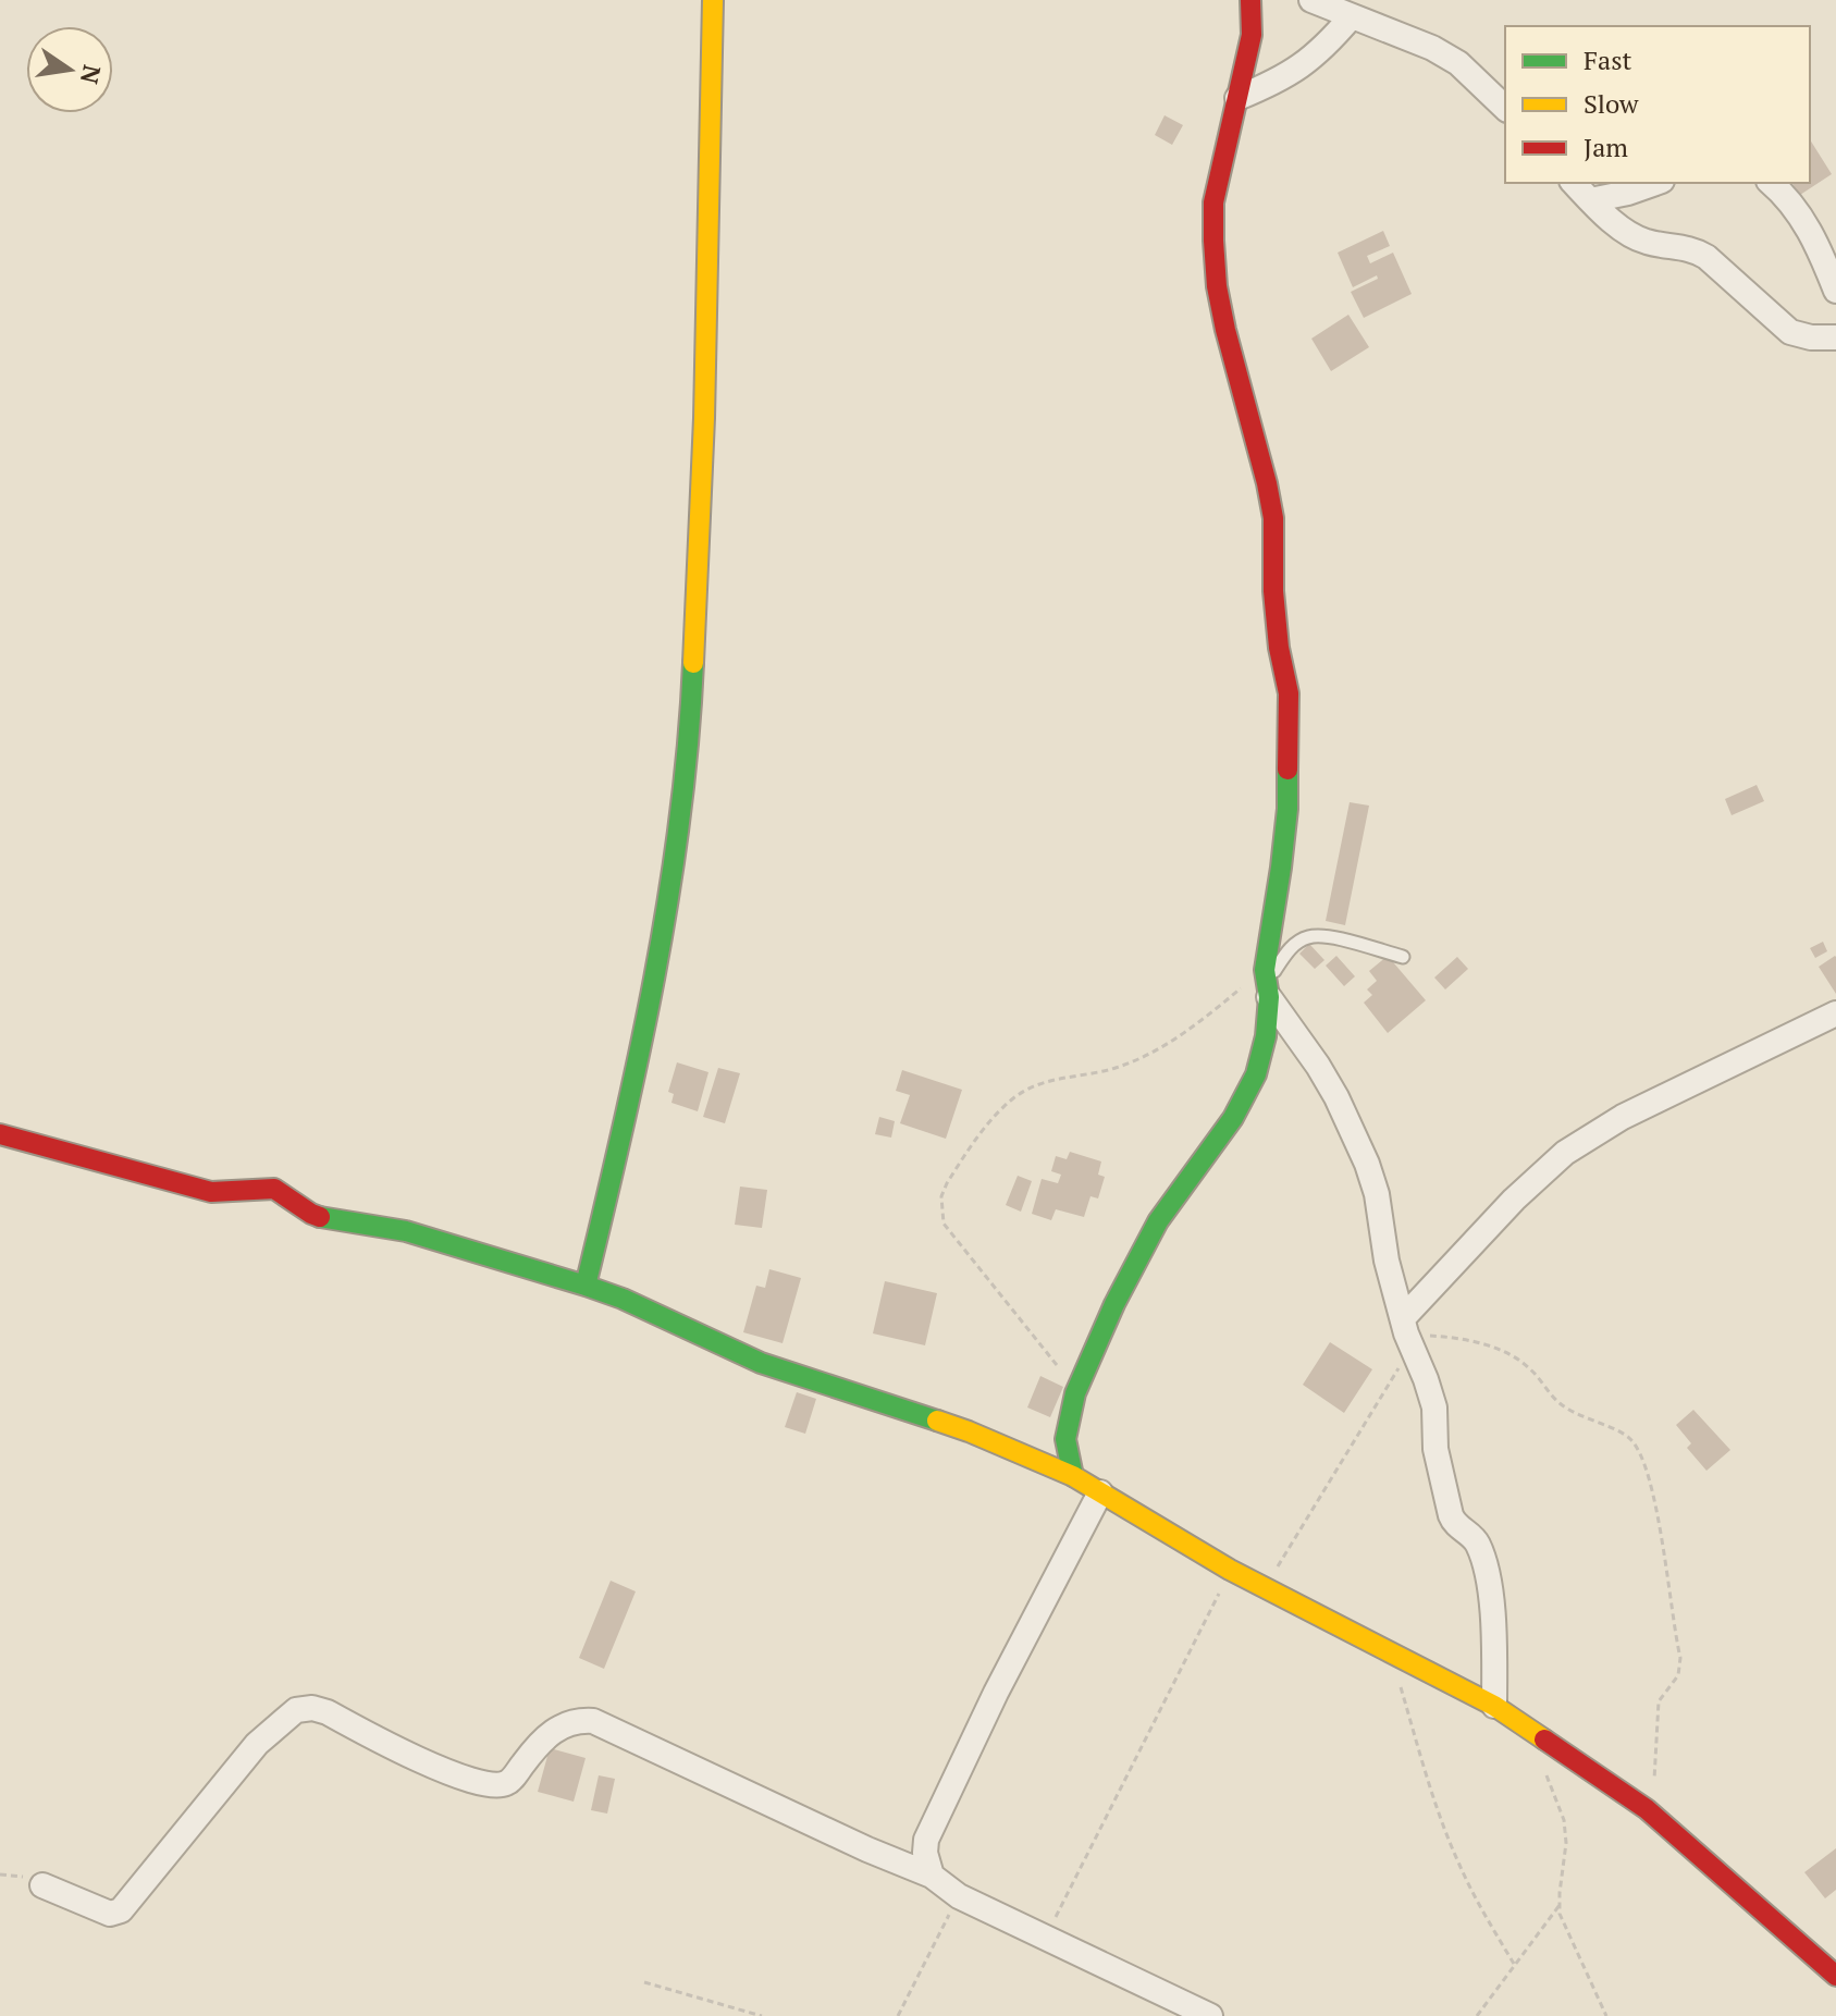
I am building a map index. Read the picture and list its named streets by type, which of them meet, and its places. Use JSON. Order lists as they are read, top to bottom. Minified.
{"legend":["Fast","Slow","Jam"],"north":"right"}
